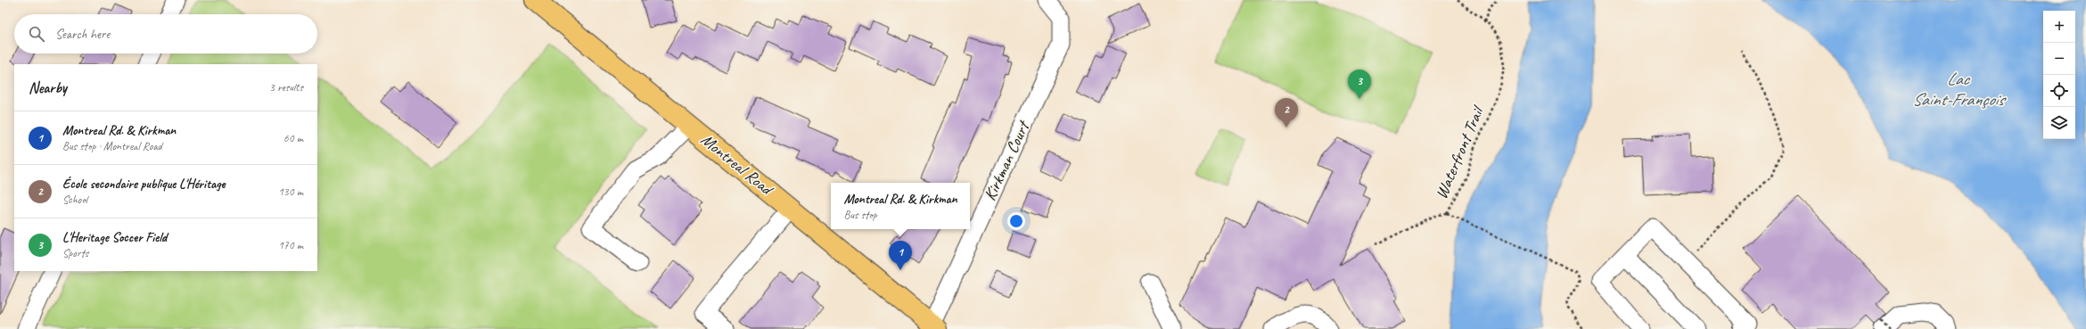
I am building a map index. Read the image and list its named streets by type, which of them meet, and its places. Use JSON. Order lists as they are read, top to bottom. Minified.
{"streets":{"main road":["Montreal Road"],"street":["Kirkman Court"],"path":["Waterfront Trail"]},"crossings":[["Kirkman Court","Montreal Road"]],"water":["Lac Saint-François"],"page":{"map_buttons":["+","−"],"search":"Search here","heading":["Nearby","3 results"],"pins":["3","2","1"],"list":[{"mark":"1","name":"Montreal Rd. & Kirkman","note":"Bus stop · Montreal Road","value":"60 m"},{"mark":"2","name":"École secondaire publique L'Héritage","note":"School","value":"130 m"},{"mark":"3","name":"L'Heritage Soccer Field","note":"Sports","value":"170 m"}],"popup":["Montreal Rd. & Kirkman","Bus stop"]}}
